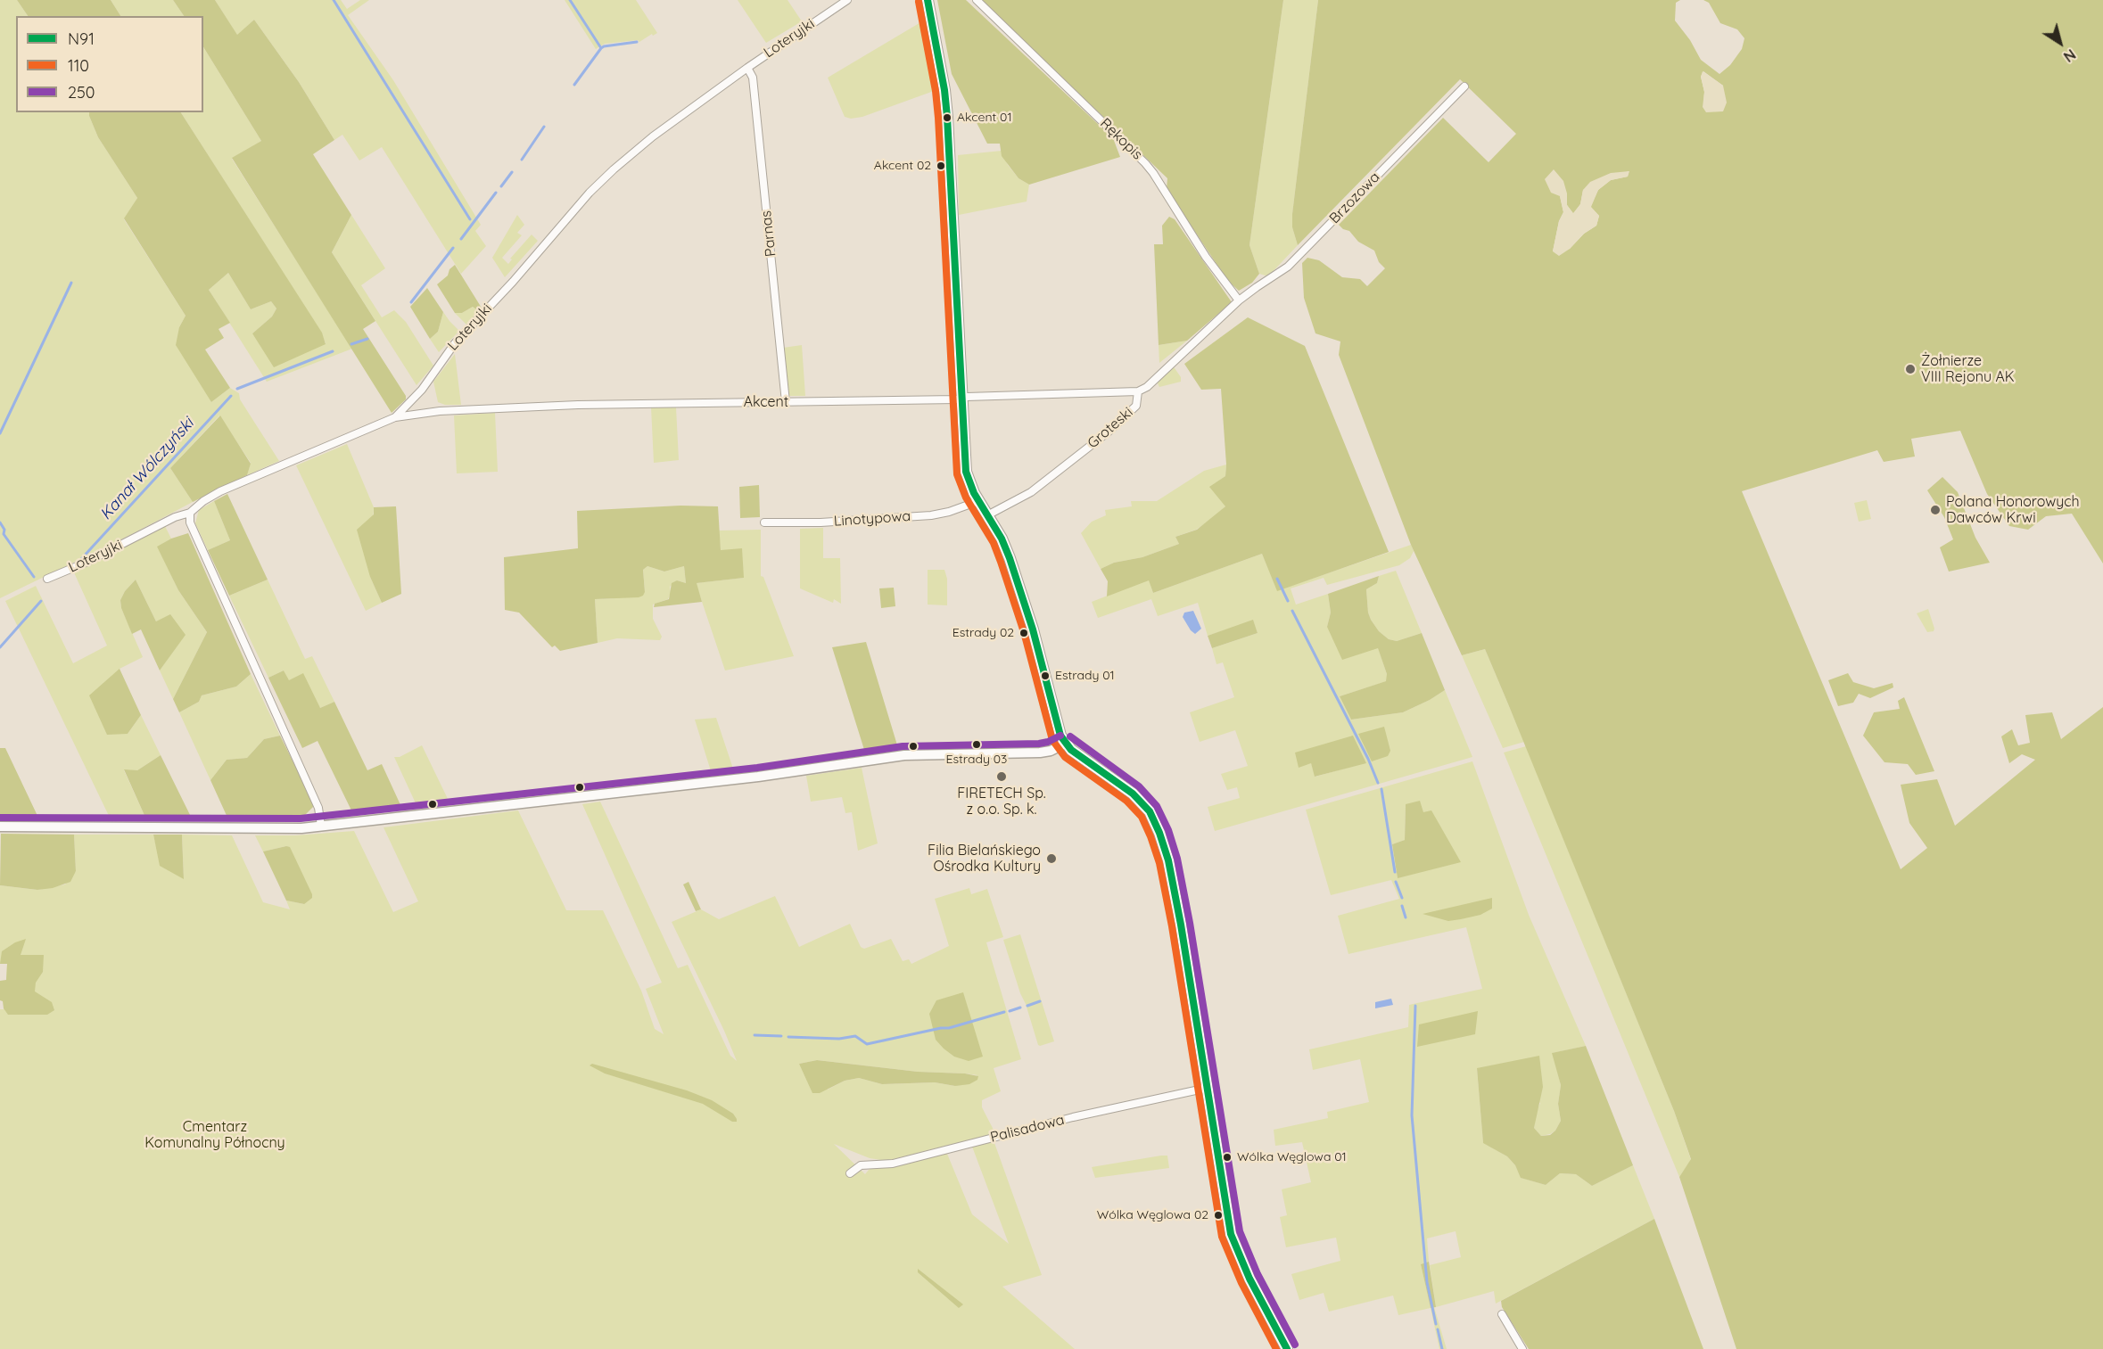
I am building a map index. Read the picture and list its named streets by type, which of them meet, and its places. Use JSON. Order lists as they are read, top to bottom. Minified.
{"streets":{"street":["Loteryjki","Rękopis","Brzozowa","Parnas","Akcent","Groteski","Linotypowa","Palisadowa"]},"crossings":[["Loteryjki","Parnas"],["Loteryjki","Akcent"],["Rękopis","Brzozowa"],["Rękopis","Groteski"],["Brzozowa","Groteski"],["Parnas","Akcent"],["Akcent","Groteski"]],"water":["Kanał Wólczyński"],"parks":["Cmentarz Komunalny Północny"],"places":["Akcent 01","Akcent 02","Żołnierze VIII Rejonu AK","Polana Honorowych Dawców Krwi","Estrady 02","Estrady 01","Estrady 03","FIRETECH Sp. z o.o. Sp. k.","Filia Bielańskiego Ośrodka Kultury","Wólka Węglowa 01","Wólka Węglowa 02"],"lines":["transit line N91","transit line 110","transit line 250"],"legend":["N91","110","250"],"north":"bottom right"}
